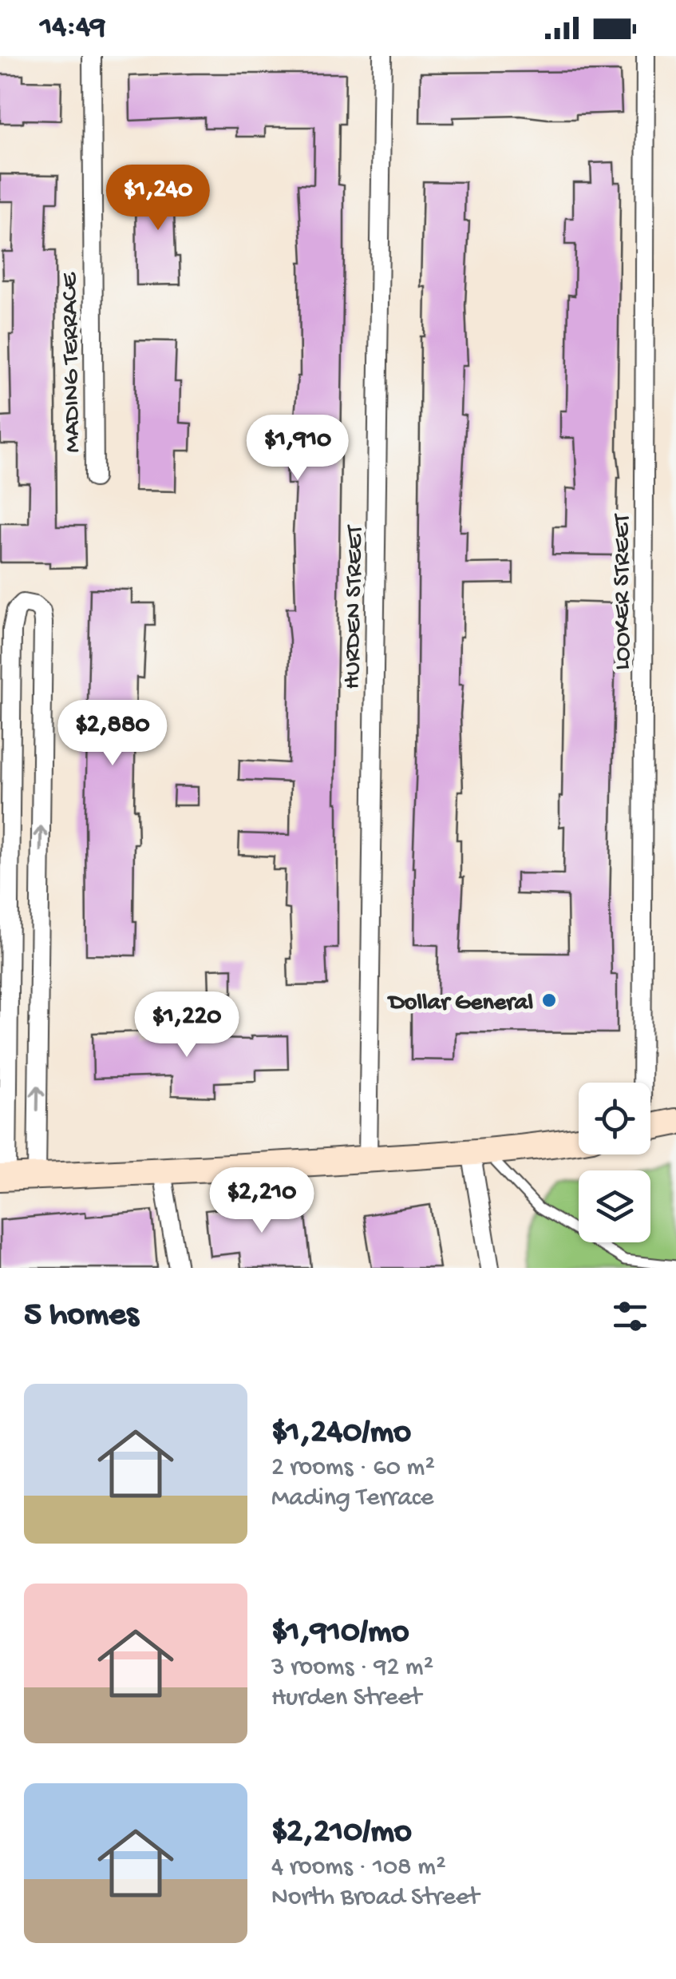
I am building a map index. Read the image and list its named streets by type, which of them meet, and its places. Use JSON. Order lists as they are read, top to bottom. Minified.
{"streets":{"street":["MADING TERRACE","LOOKER STREET","HURDEN STREET"]},"places":["Dollar General"],"page":{"status":"14:49","price":["$1,240","$1,910","$2,880","$1,220","$2,210"],"heading":"5 homes","list":[{"name":"$1,240/mo","note":"2 rooms · 60 m² · Mading Terrace"},{"name":"$1,910/mo","note":"3 rooms · 92 m² · Hurden Street"},{"name":"$2,210/mo","note":"4 rooms · 108 m² · North Broad Street"}]}}
